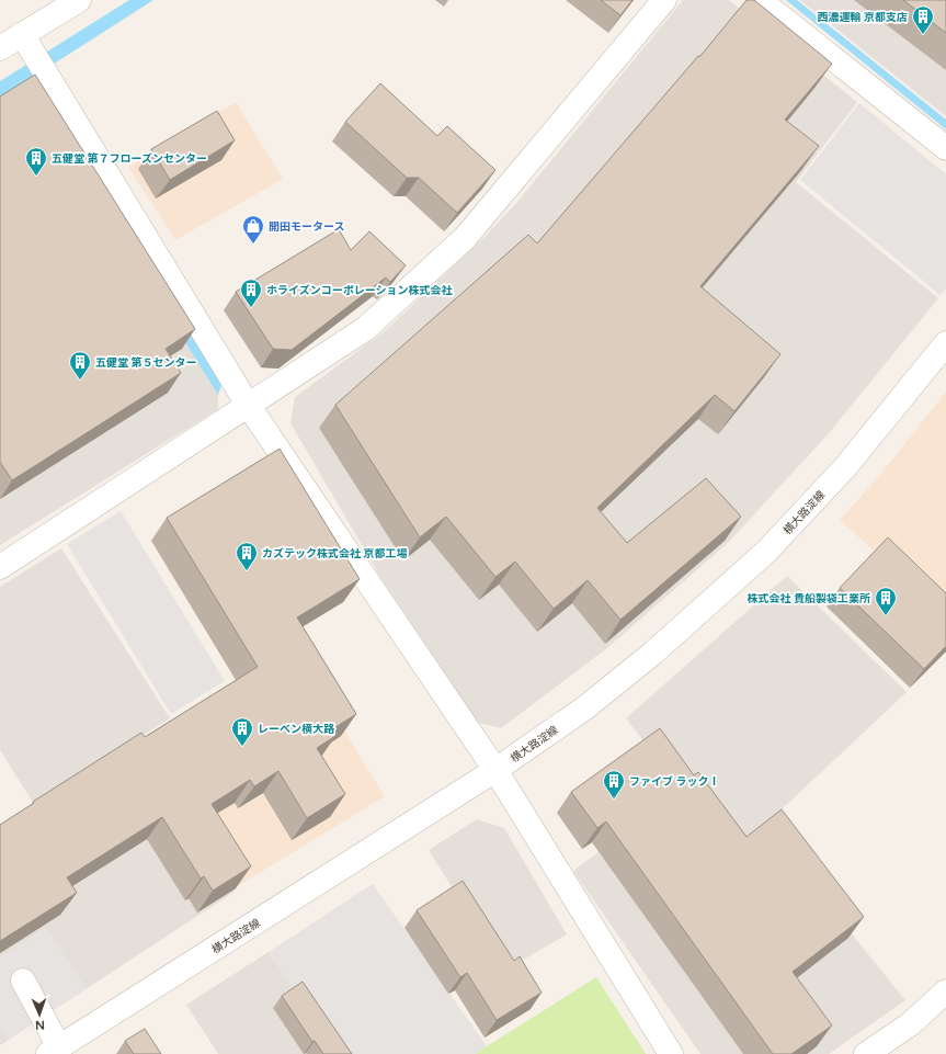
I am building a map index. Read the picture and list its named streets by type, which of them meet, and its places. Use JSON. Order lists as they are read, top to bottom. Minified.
{"streets":{"street":["横大路淀線"]},"places":{"building":["西濃運輸 京都支店","五健堂 第７フローズンセンター","ホライズンコーポレーション株式会社","五健堂 第５センター","カズテック株式会社 京都工場","株式会社 貴船製袋工業所","レーベン横大路","ファイブ ラックⅠ"],"shop":["開田モータース"]},"north":"bottom"}
